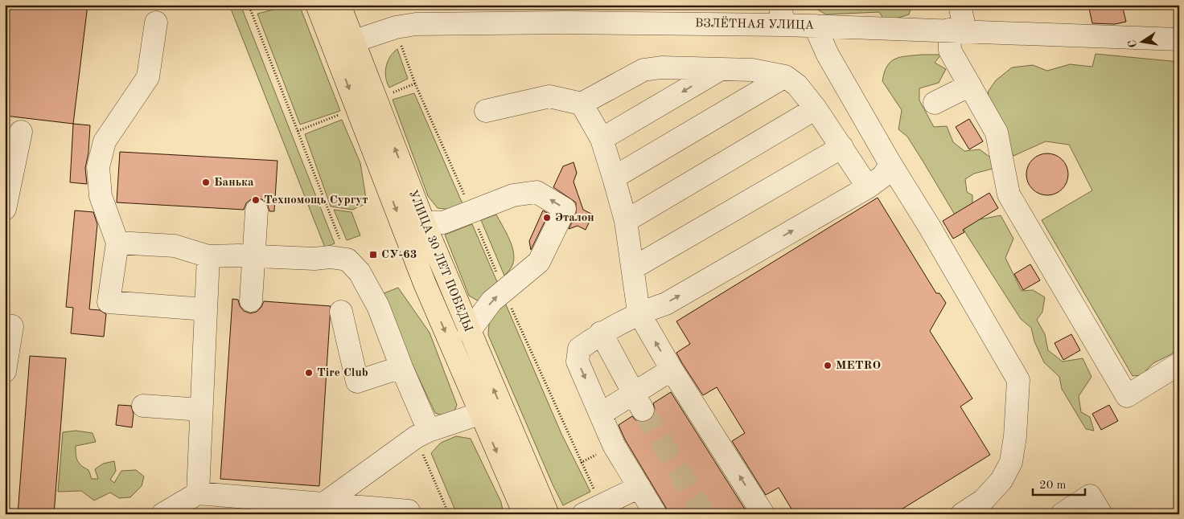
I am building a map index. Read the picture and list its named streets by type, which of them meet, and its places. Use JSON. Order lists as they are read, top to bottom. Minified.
{"streets":{"main road":["УЛИЦА 30 ЛЕТ ПОБЕДЫ"],"street":["ВЗЛЁТНАЯ УЛИЦА"]},"crossings":[["ВЗЛЁТНАЯ УЛИЦА","УЛИЦА 30 ЛЕТ ПОБЕДЫ"]],"places":{"other":["Банька","Техпомощь Сургут","Эталон","METRO","Tire Club"],"transit":["СУ-63"]},"scale_bar":"20 m","north":"left"}
